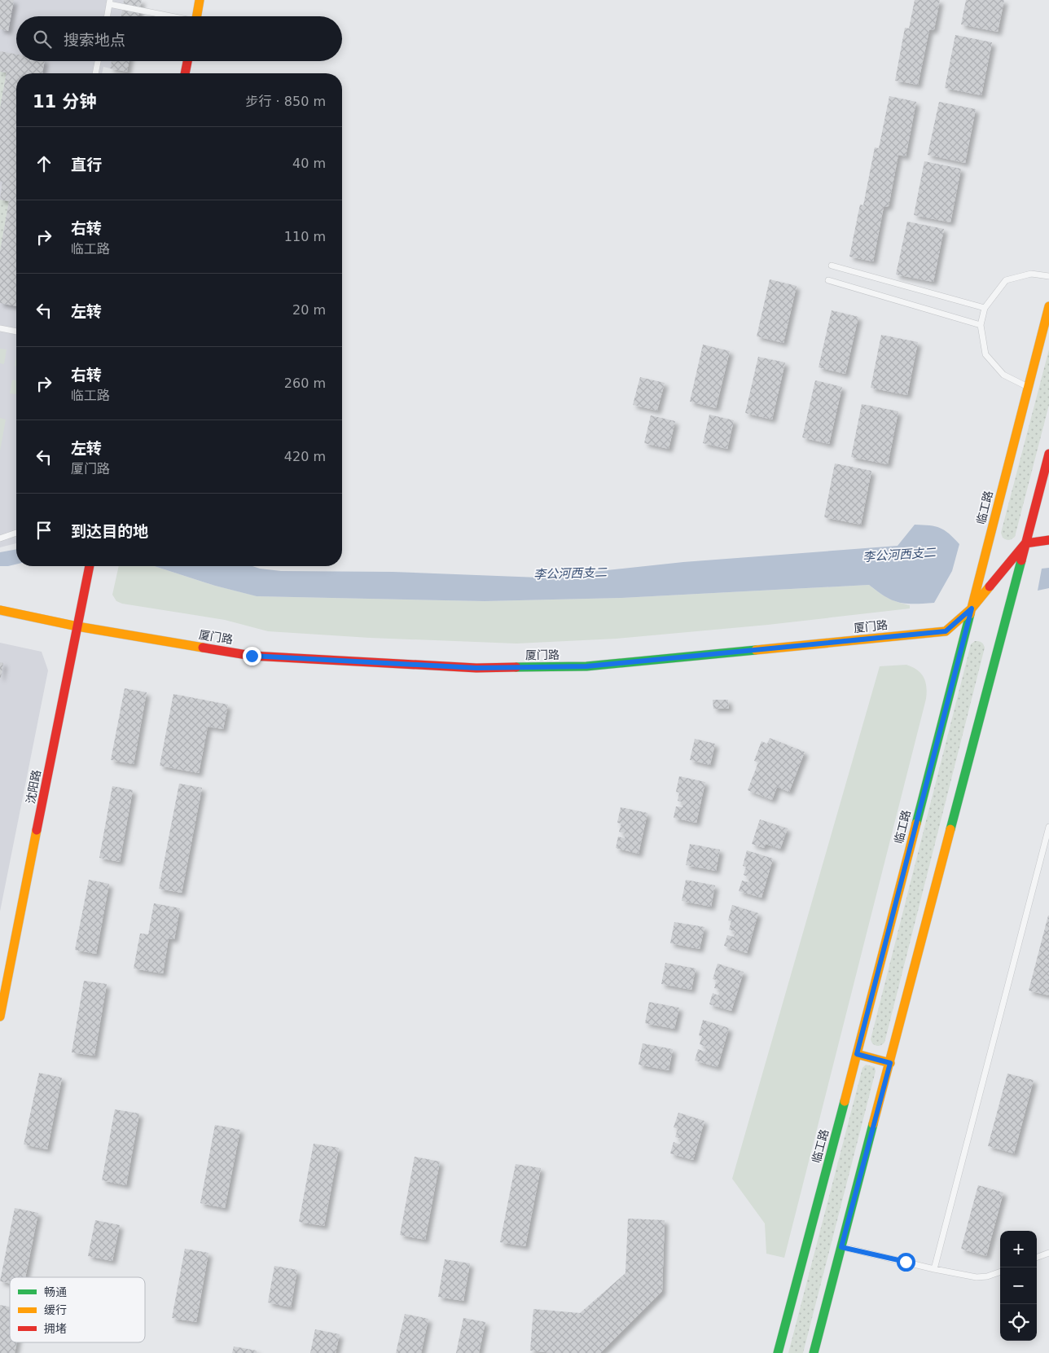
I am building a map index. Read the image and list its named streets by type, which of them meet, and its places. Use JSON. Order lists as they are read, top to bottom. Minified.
{"streets":{"main road":["临工路","厦门路","沈阳路"]},"crossings":[["临工路","厦门路"],["厦门路","沈阳路"]],"water":["李公河西支二"],"legend":["畅通","缓行","拥堵"],"page":{"search":"搜索地点","heading":["11 分钟","步行 · 850 m"],"list":[["直行","40 m"],["右转","临工路","110 m"],["左转","20 m"],["右转","临工路","260 m"],["左转","厦门路","420 m"],"到达目的地"],"map_buttons":["+","−"]}}
